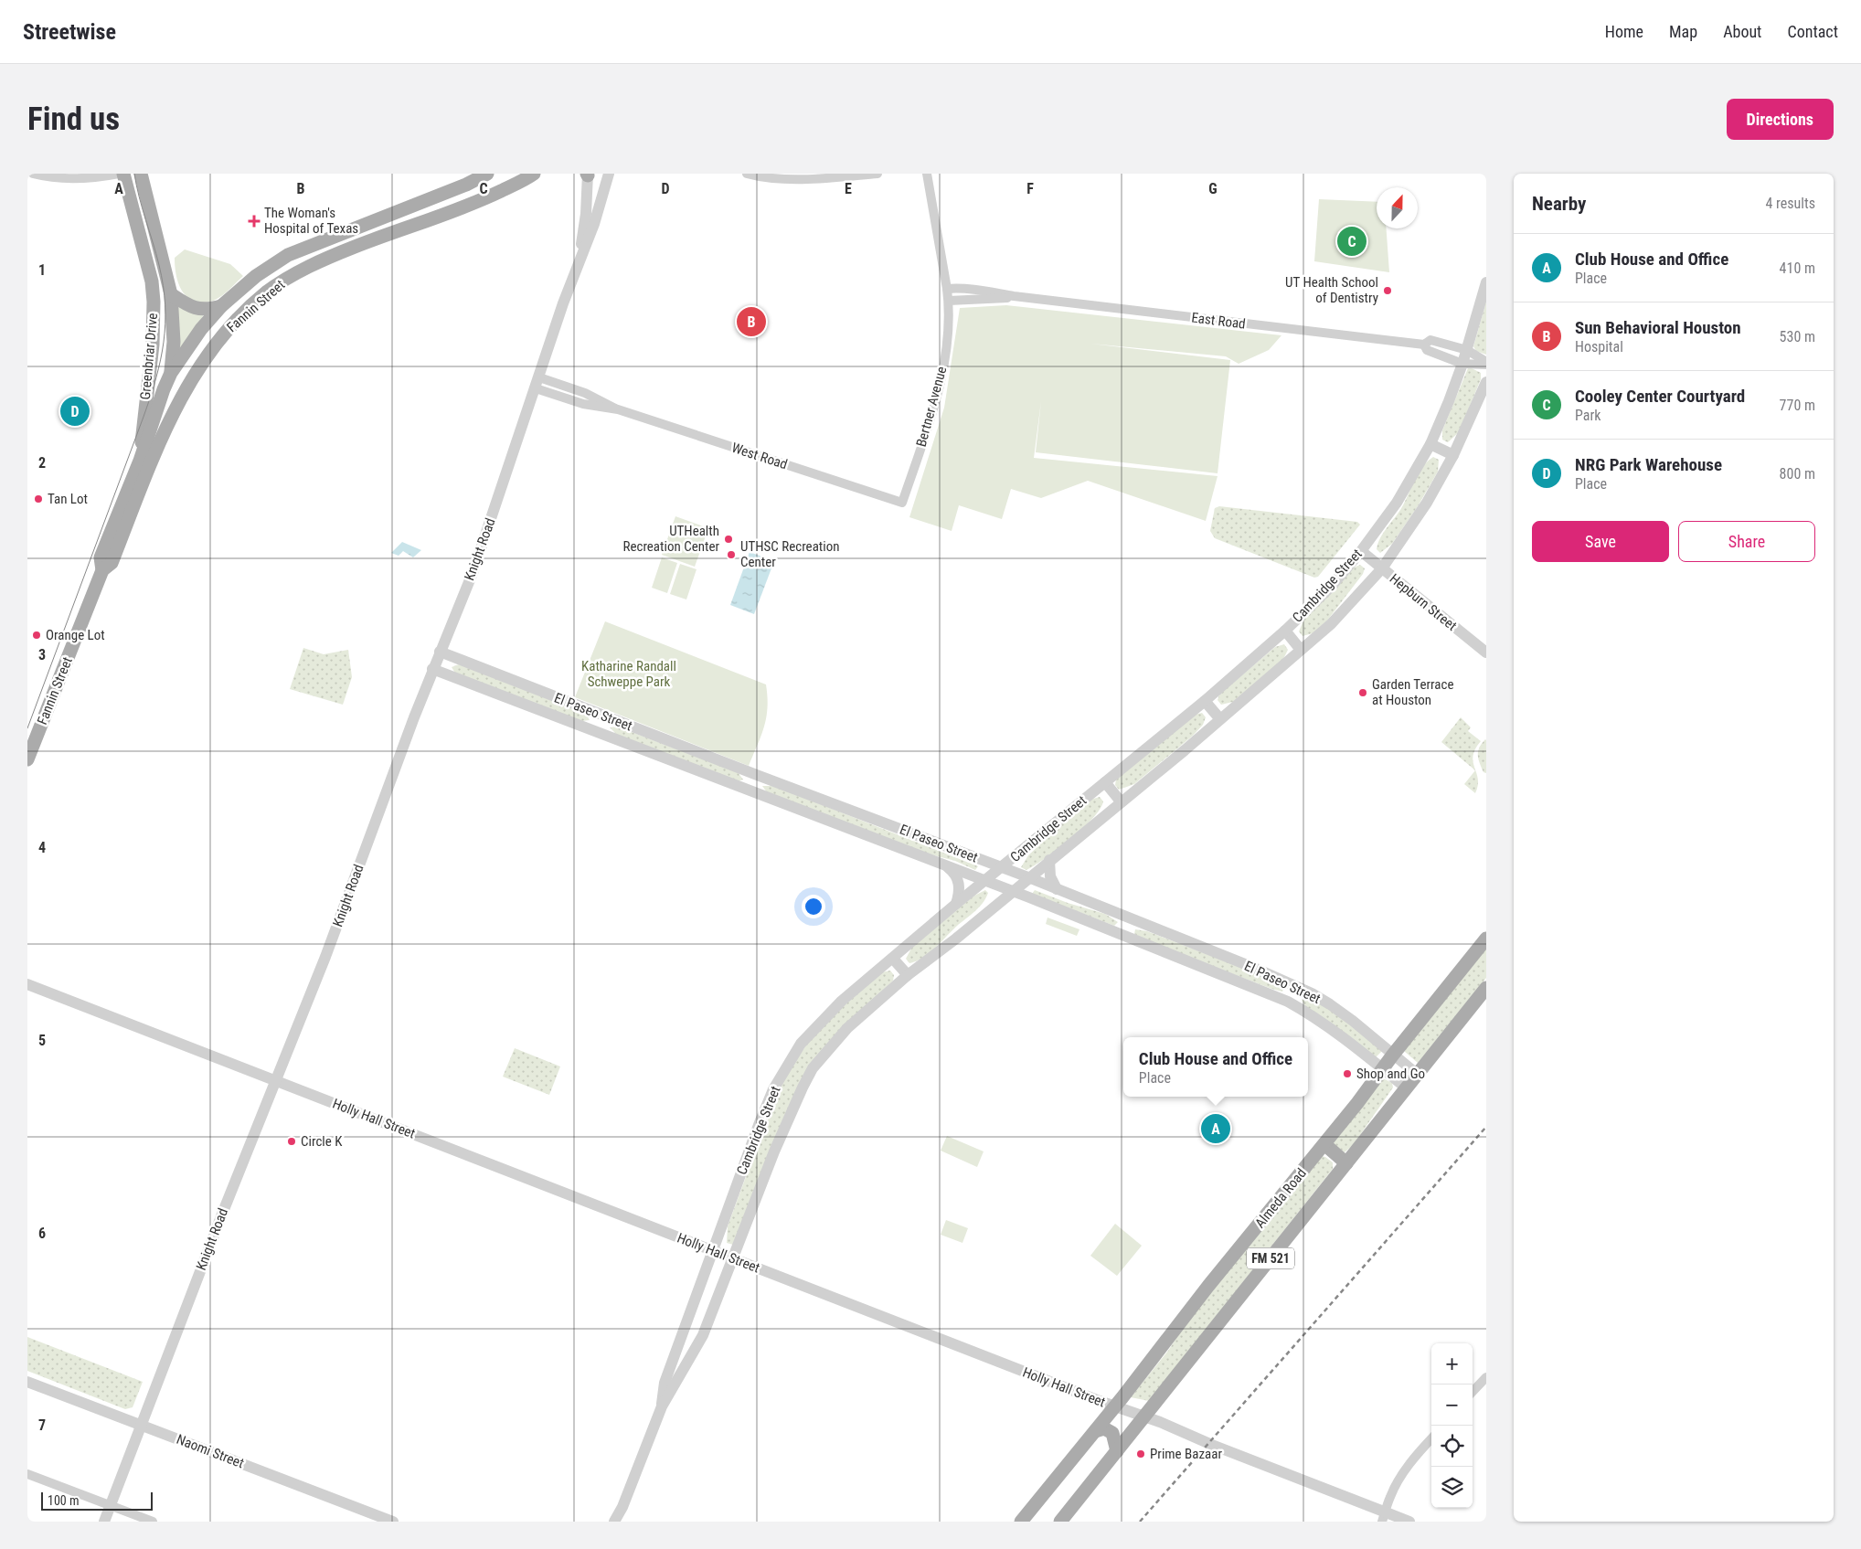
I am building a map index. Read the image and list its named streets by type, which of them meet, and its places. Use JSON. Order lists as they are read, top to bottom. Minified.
{"streets":{"main road":["Fannin Street","Greenbriar Drive","Almeda Road","FM 521"],"street":["East Road","Bertner Avenue","West Road","Knight Road","Cambridge Street","Hepburn Street","El Paseo Street","Holly Hall Street","Naomi Street"]},"crossings":[["Fannin Street","Greenbriar Drive"],["East Road","Bertner Avenue"],["East Road","Cambridge Street"],["Bertner Avenue","West Road"],["West Road","Knight Road"],["Knight Road","El Paseo Street"],["Knight Road","Holly Hall Street"],["Knight Road","Naomi Street"],["Cambridge Street","Hepburn Street"],["Cambridge Street","El Paseo Street"],["Cambridge Street","Holly Hall Street"],["El Paseo Street","Almeda Road"],["El Paseo Street","FM 521"],["Holly Hall Street","Almeda Road"],["Holly Hall Street","FM 521"]],"parks":["Katharine Randall Schweppe Park"],"places":{"health":["The Woman's Hospital of Texas"],"other":["UT Health School of Dentistry","Tan Lot","UTHealth Recreation Center","UTHSC Recreation Center","Orange Lot","Garden Terrace at Houston","Shop and Go","Circle K","Prime Bazaar"]},"scale_bar":"100 m","north":"top","page":{"header":"Streetwise","nav":["Home","Map","About","Contact"],"buttons":["Directions",["Save","Share"]],"title":"Find us","heading":["Nearby","4 results"],"pins":["C","B","D","A"],"list":[{"mark":"A","name":"Club House and Office","note":"Place","value":"410 m"},{"mark":"B","name":"Sun Behavioral Houston","note":"Hospital","value":"530 m"},{"mark":"C","name":"Cooley Center Courtyard","note":"Park","value":"770 m"},{"mark":"D","name":"NRG Park Warehouse","note":"Place","value":"800 m"}],"popup":["Club House and Office","Place"],"map_buttons":["+","−"],"scale":"100 m"},"grid":{"columns":["A","B","C","D","E","F","G"],"rows":["1","2","3","4","5","6","7"]}}
